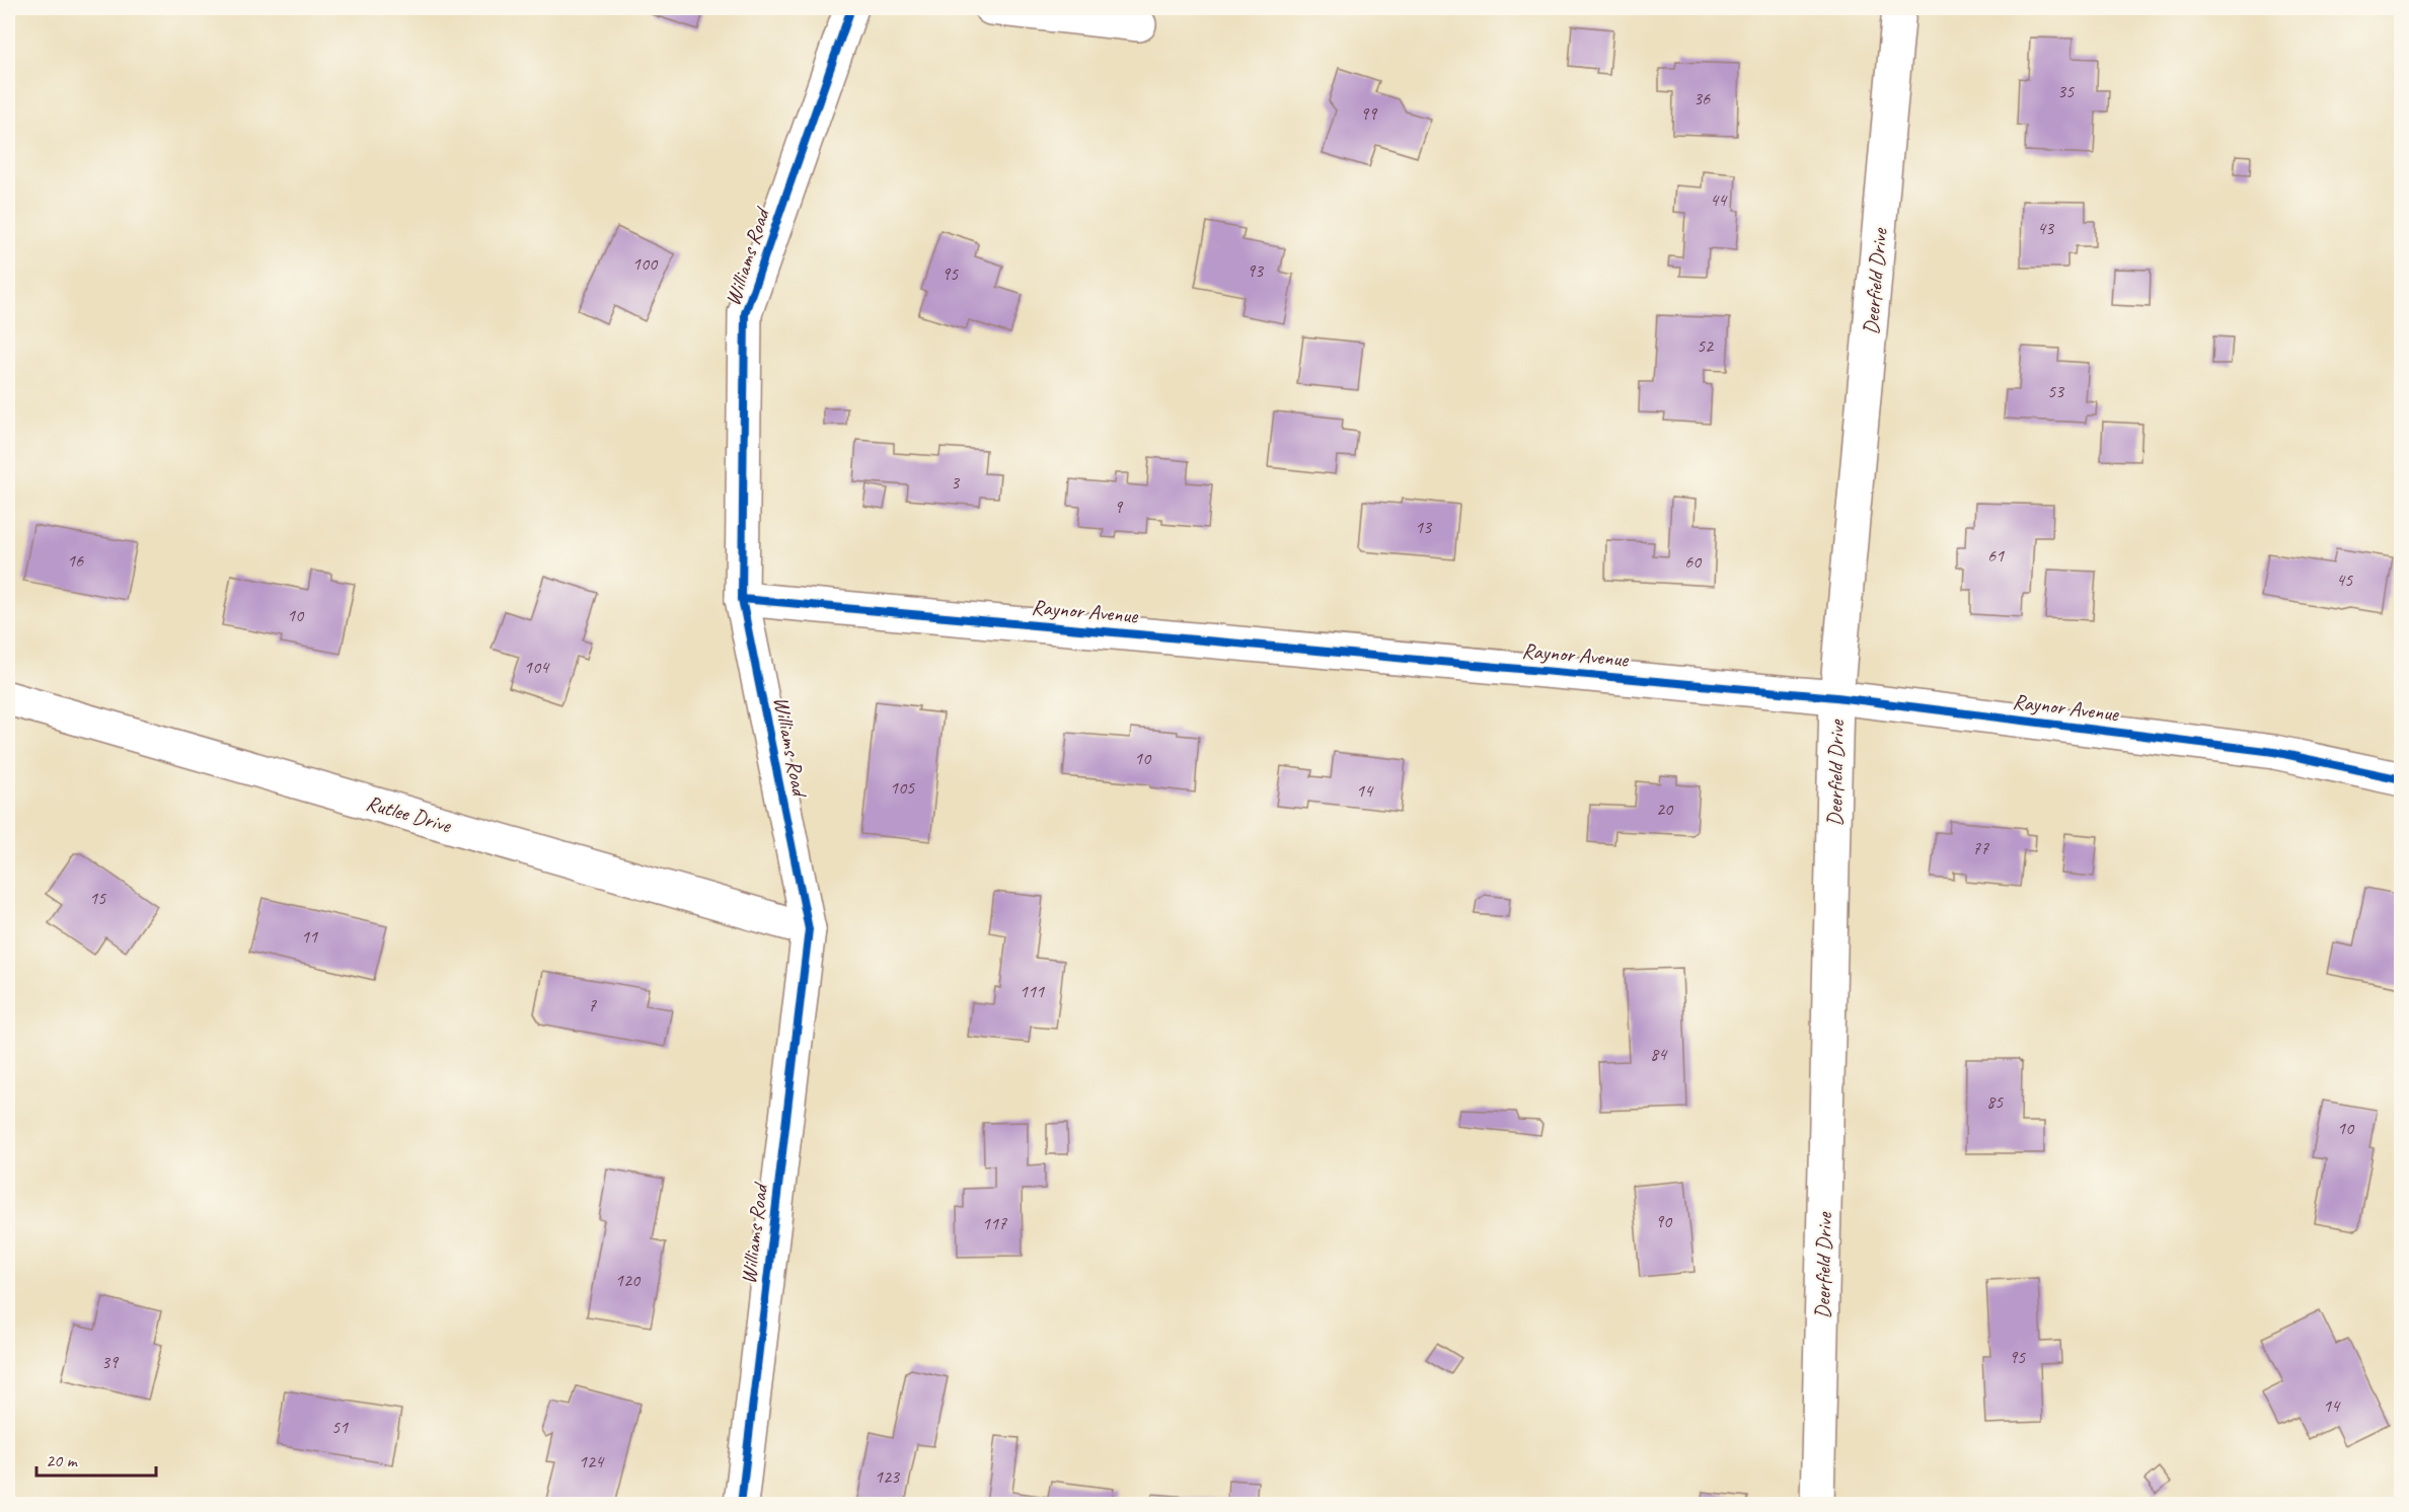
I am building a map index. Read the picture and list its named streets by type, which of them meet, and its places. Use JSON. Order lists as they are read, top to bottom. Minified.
{"streets":{"street":["Williams Road","Deerfield Drive","Raynor Avenue","Rutlee Drive"]},"crossings":[["Williams Road","Raynor Avenue"],["Williams Road","Rutlee Drive"],["Deerfield Drive","Raynor Avenue"]],"house_numbers":["35","36","99","44","43","100","93","95","52","53","3","9","13","61","16","60","45","10","104","10","105","14","20","77","15","11","111","7","84","85","10","90","117","120","95","39","14","51","124","123"],"scale_bar":"20 m"}
